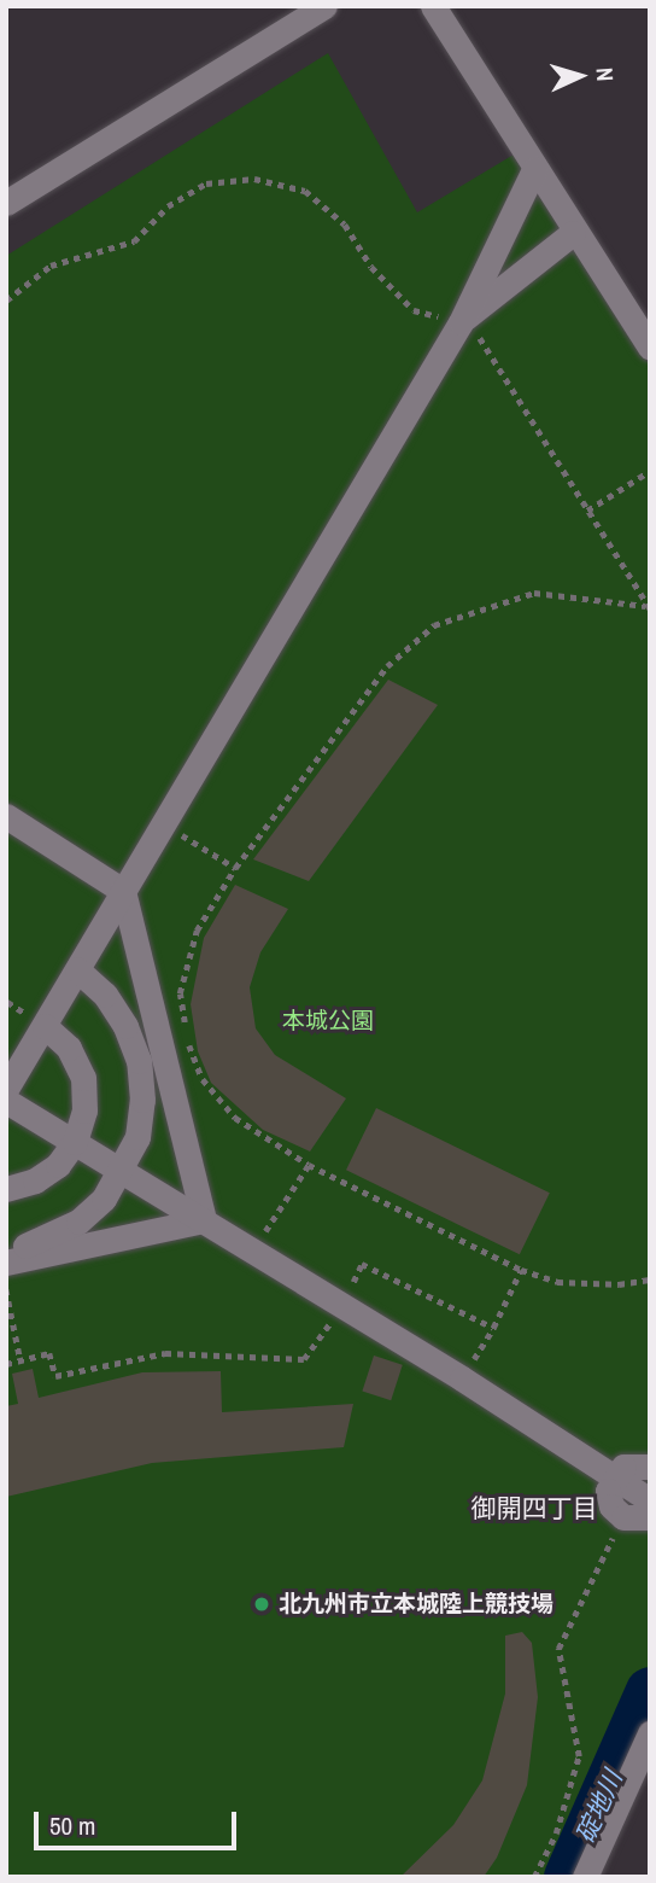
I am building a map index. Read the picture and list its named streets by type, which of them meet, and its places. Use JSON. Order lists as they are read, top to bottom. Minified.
{"districts":["御開四丁目"],"water":["碇地川"],"parks":["本城公園"],"places":["北九州市立本城陸上競技場"],"scale_bar":"50 m","north":"right"}
